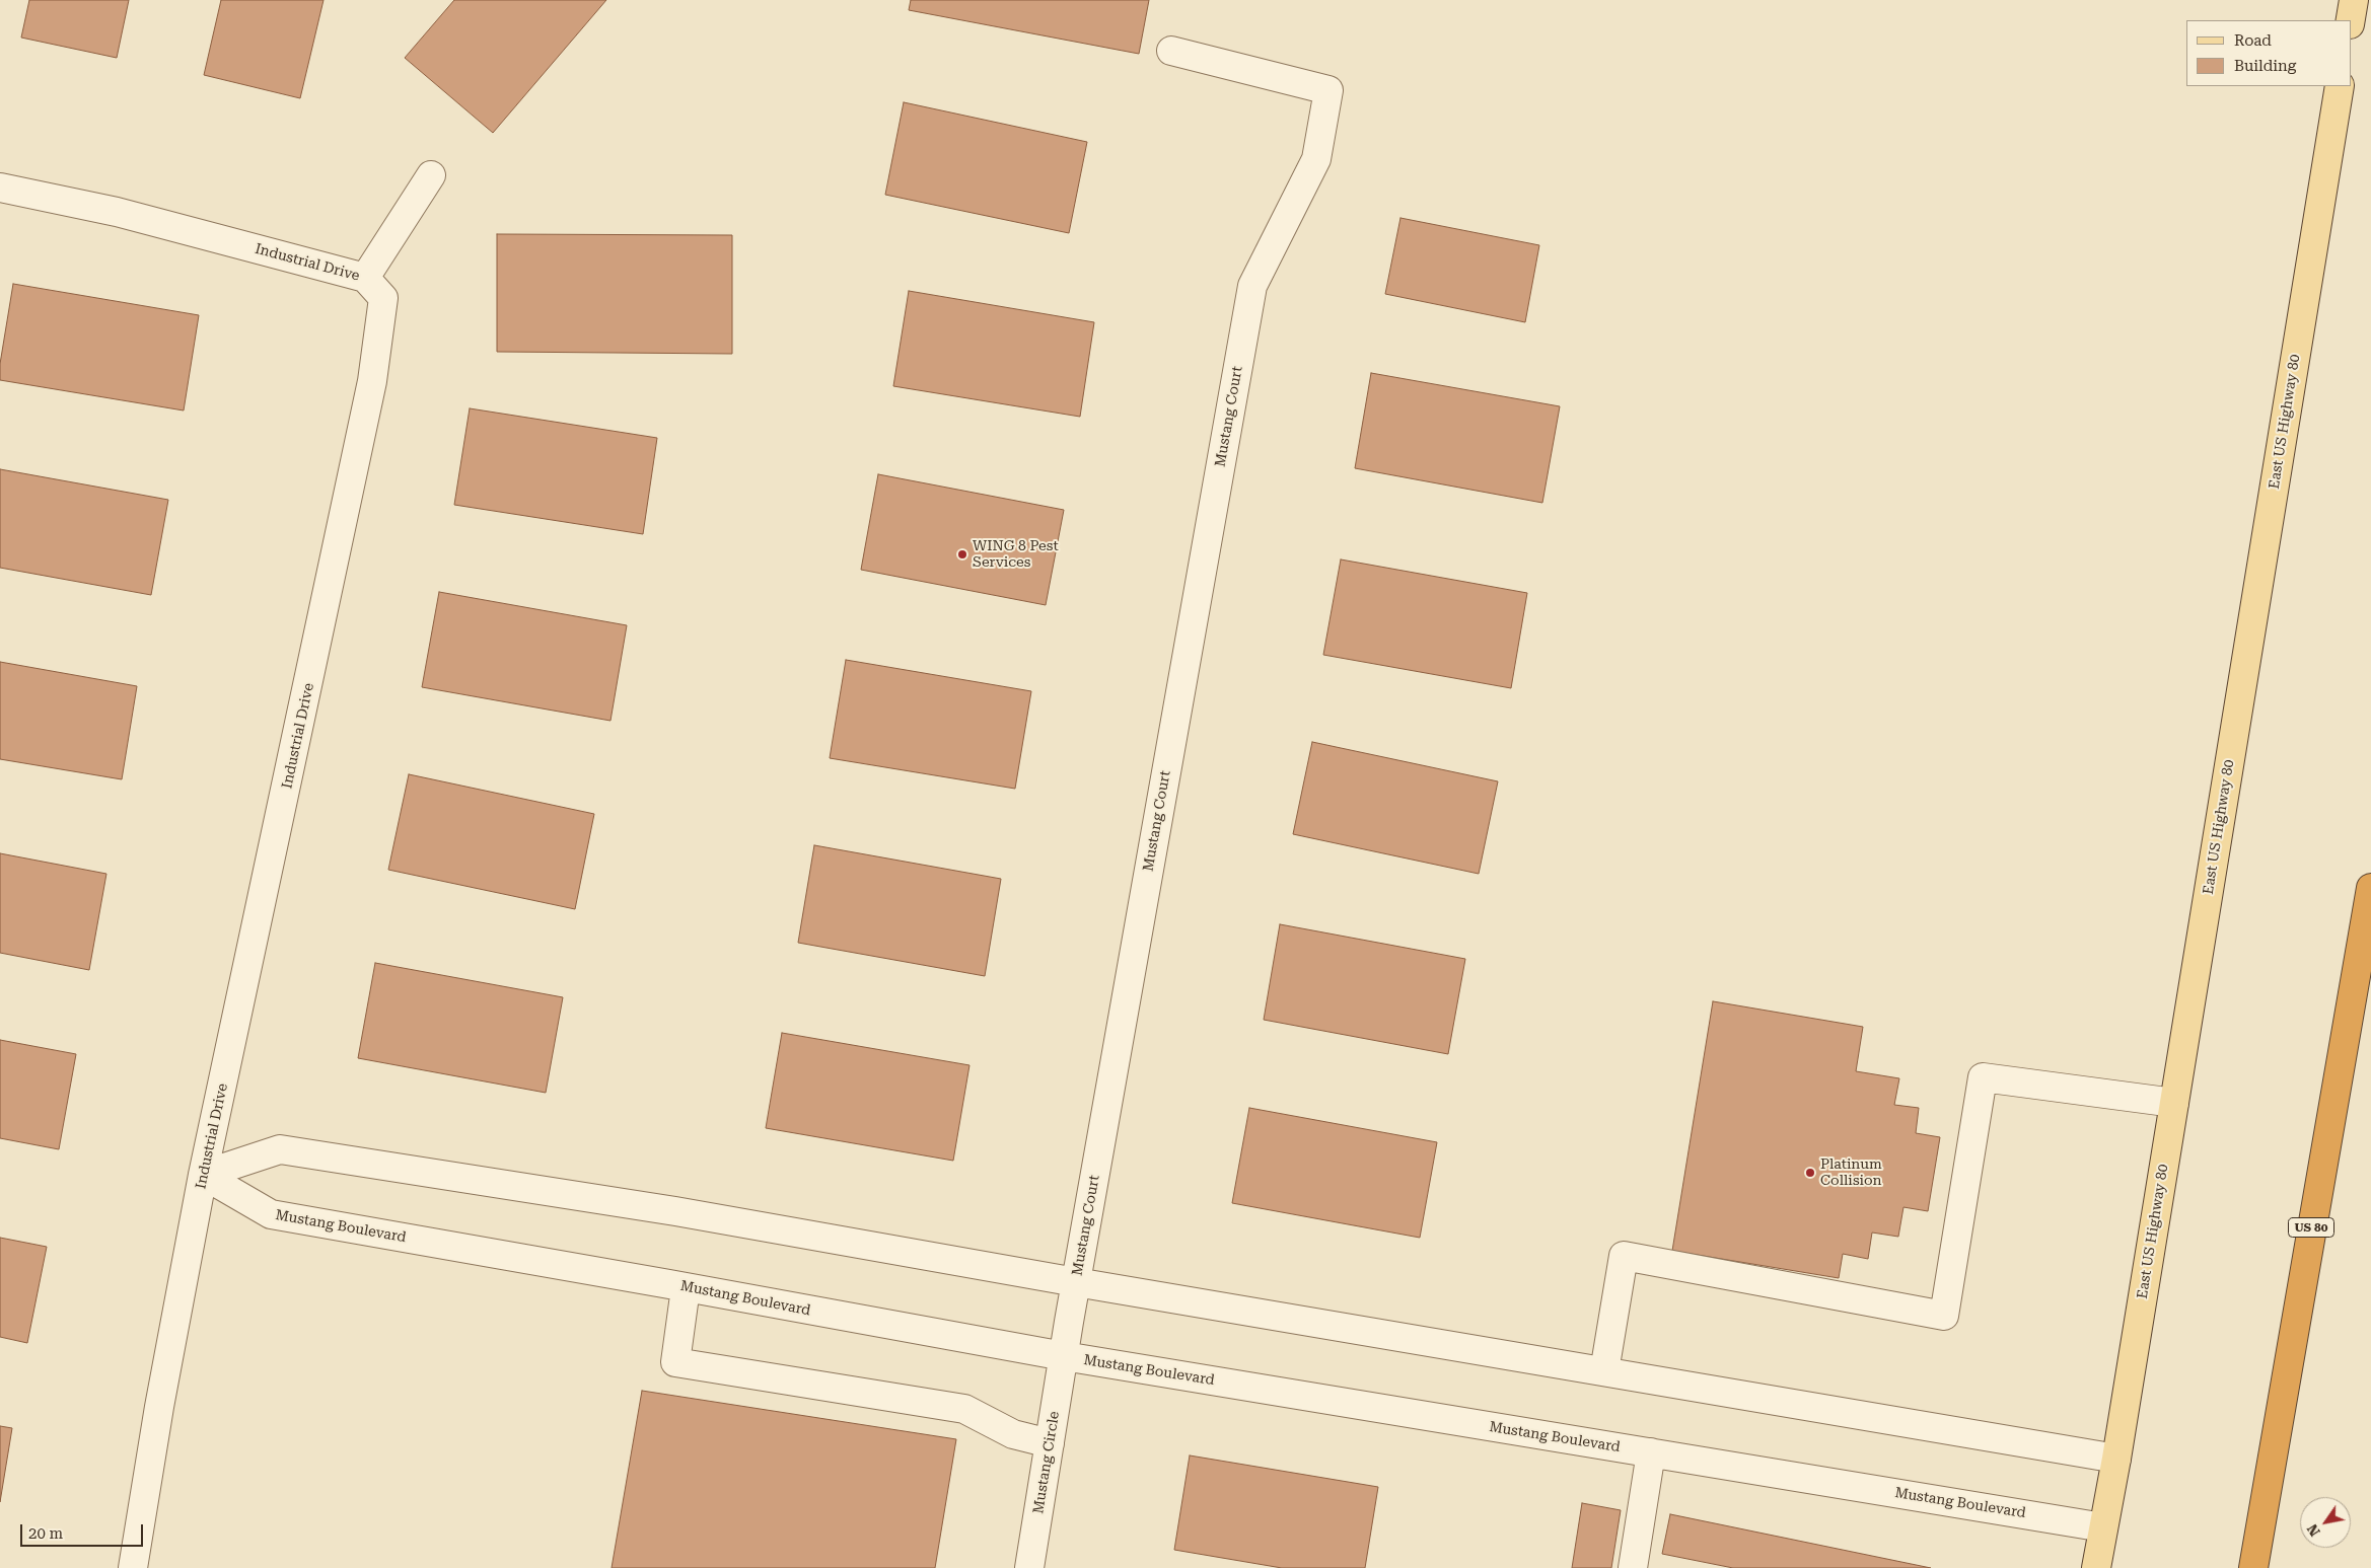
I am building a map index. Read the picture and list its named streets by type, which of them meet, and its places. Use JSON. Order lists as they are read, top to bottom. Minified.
{"streets":{"highway":["US 80"],"main road":["East US Highway 80"],"street":["Industrial Drive","Mustang Court","Mustang Boulevard","Mustang Circle"]},"crossings":[["Industrial Drive","Mustang Boulevard"],["Mustang Court","Mustang Boulevard"],["Mustang Court","Mustang Circle"],["East US Highway 80","Mustang Boulevard"],["Mustang Boulevard","Mustang Circle"]],"places":["WING 8 Pest Services","Platinum Collision"],"legend":["Road","Building"],"scale_bar":"20 m","north":"bottom left"}
